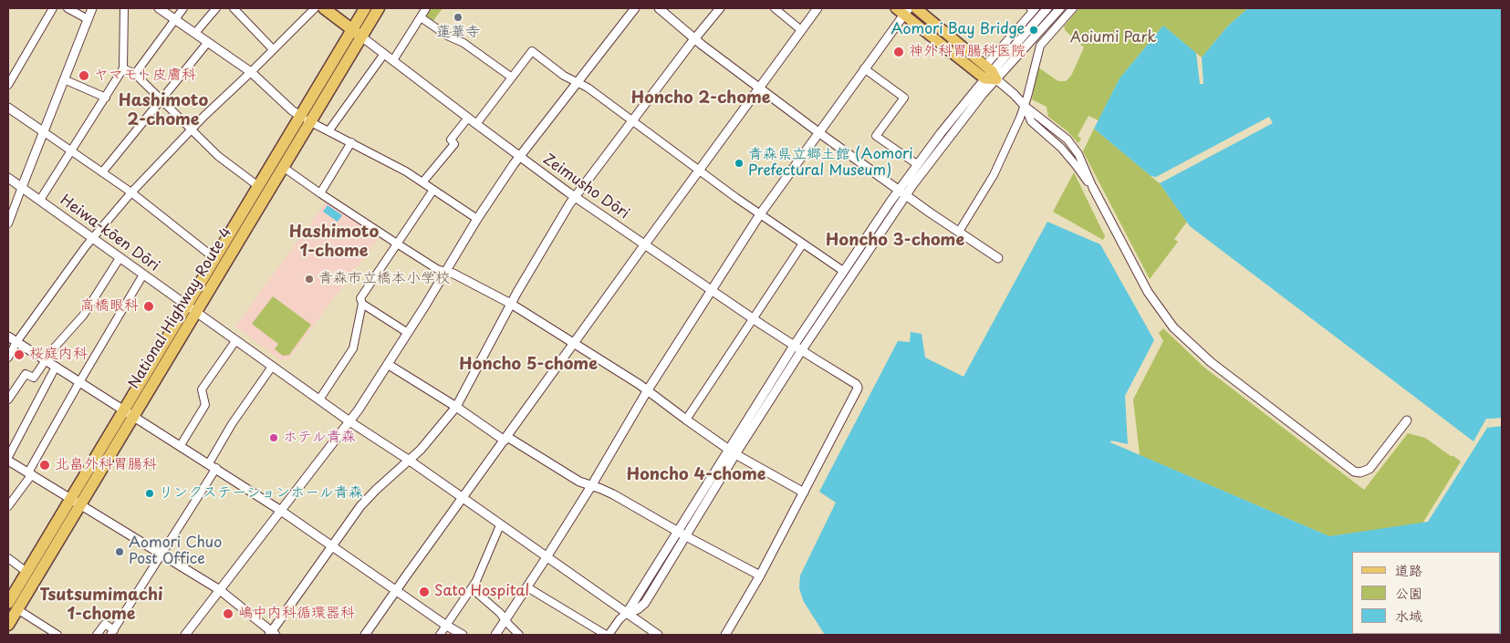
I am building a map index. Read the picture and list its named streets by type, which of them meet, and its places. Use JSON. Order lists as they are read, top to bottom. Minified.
{"streets":{"highway":["National Highway Route 4"],"street":["Zeimusho Dōri","Heiwa-kōen Dōri"]},"crossings":[["Zeimusho Dōri","National Highway Route 4"],["Heiwa-kōen Dōri","National Highway Route 4"]],"districts":["Honcho 2-chome","Hashimoto 2-chome","Hashimoto 1-chome","Honcho 3-chome","Honcho 5-chome","Honcho 4-chome","Tsutsumimachi 1-chome"],"parks":["Aoiumi Park"],"places":["蓮華寺","Aomori Bay Bridge","神外科胃腸科医院","ヤマモト皮膚科","青森県立郷土館 (Aomori Prefectural Museum)","青森市立橋本小学校","高橋眼科","桜庭内科","ホテル青森","北畠外科胃腸科","リンクステーションホール青森","Aomori Chuo Post Office","Sato Hospital","嶋中内科循環器科"],"legend":["道路","公園","水域"]}
